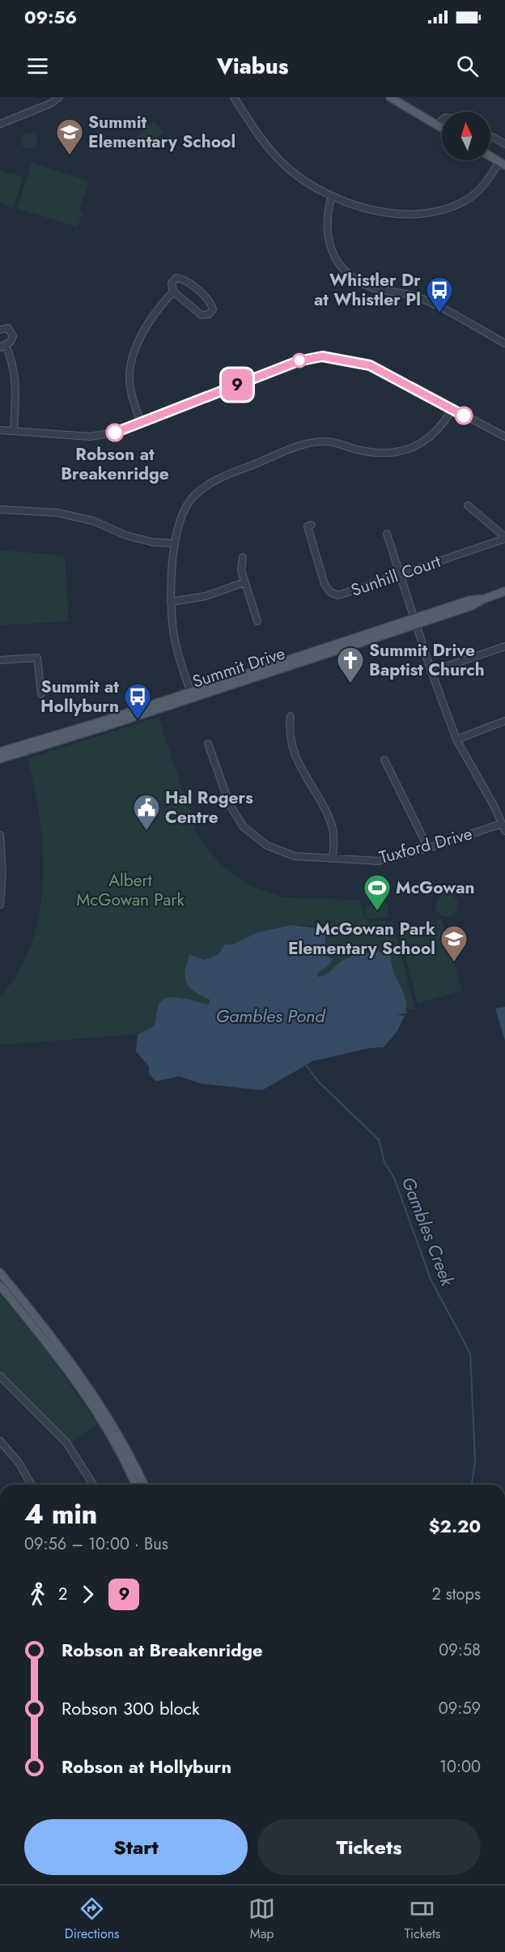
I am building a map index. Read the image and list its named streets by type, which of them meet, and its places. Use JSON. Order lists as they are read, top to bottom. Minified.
{"streets":{"main road":["Summit Drive"],"street":["Sunhill Court","Tuxford Drive"]},"water":["Gambles Pond","Gambles Creek"],"parks":["Albert McGowan Park"],"places":{"school or university":["Summit Elementary School","McGowan Park Elementary School"],"bus stop":["Whistler Dr at Whistler Pl","Summit at Hollyburn"],"other":["Robson at Breakenridge"],"church":["Summit Drive Baptist Church"],"public building":["Hal Rogers Centre"],"sports":["McGowan"]},"lines":["bus line 9"],"north":"top","page":{"status":"09:56","header":"Viabus","on_map":"9","heading":["4 min","09:56 – 10:00 · Bus","$2.20"],"legs":["2","9","2 stops"],"list":[{"name":"Robson at Breakenridge","value":"09:58"},{"name":"Robson 300 block","value":"09:59"},{"name":"Robson at Hollyburn","value":"10:00"}],"buttons":["Start","Tickets"],"tabs":["Directions","Map","Tickets"]}}
